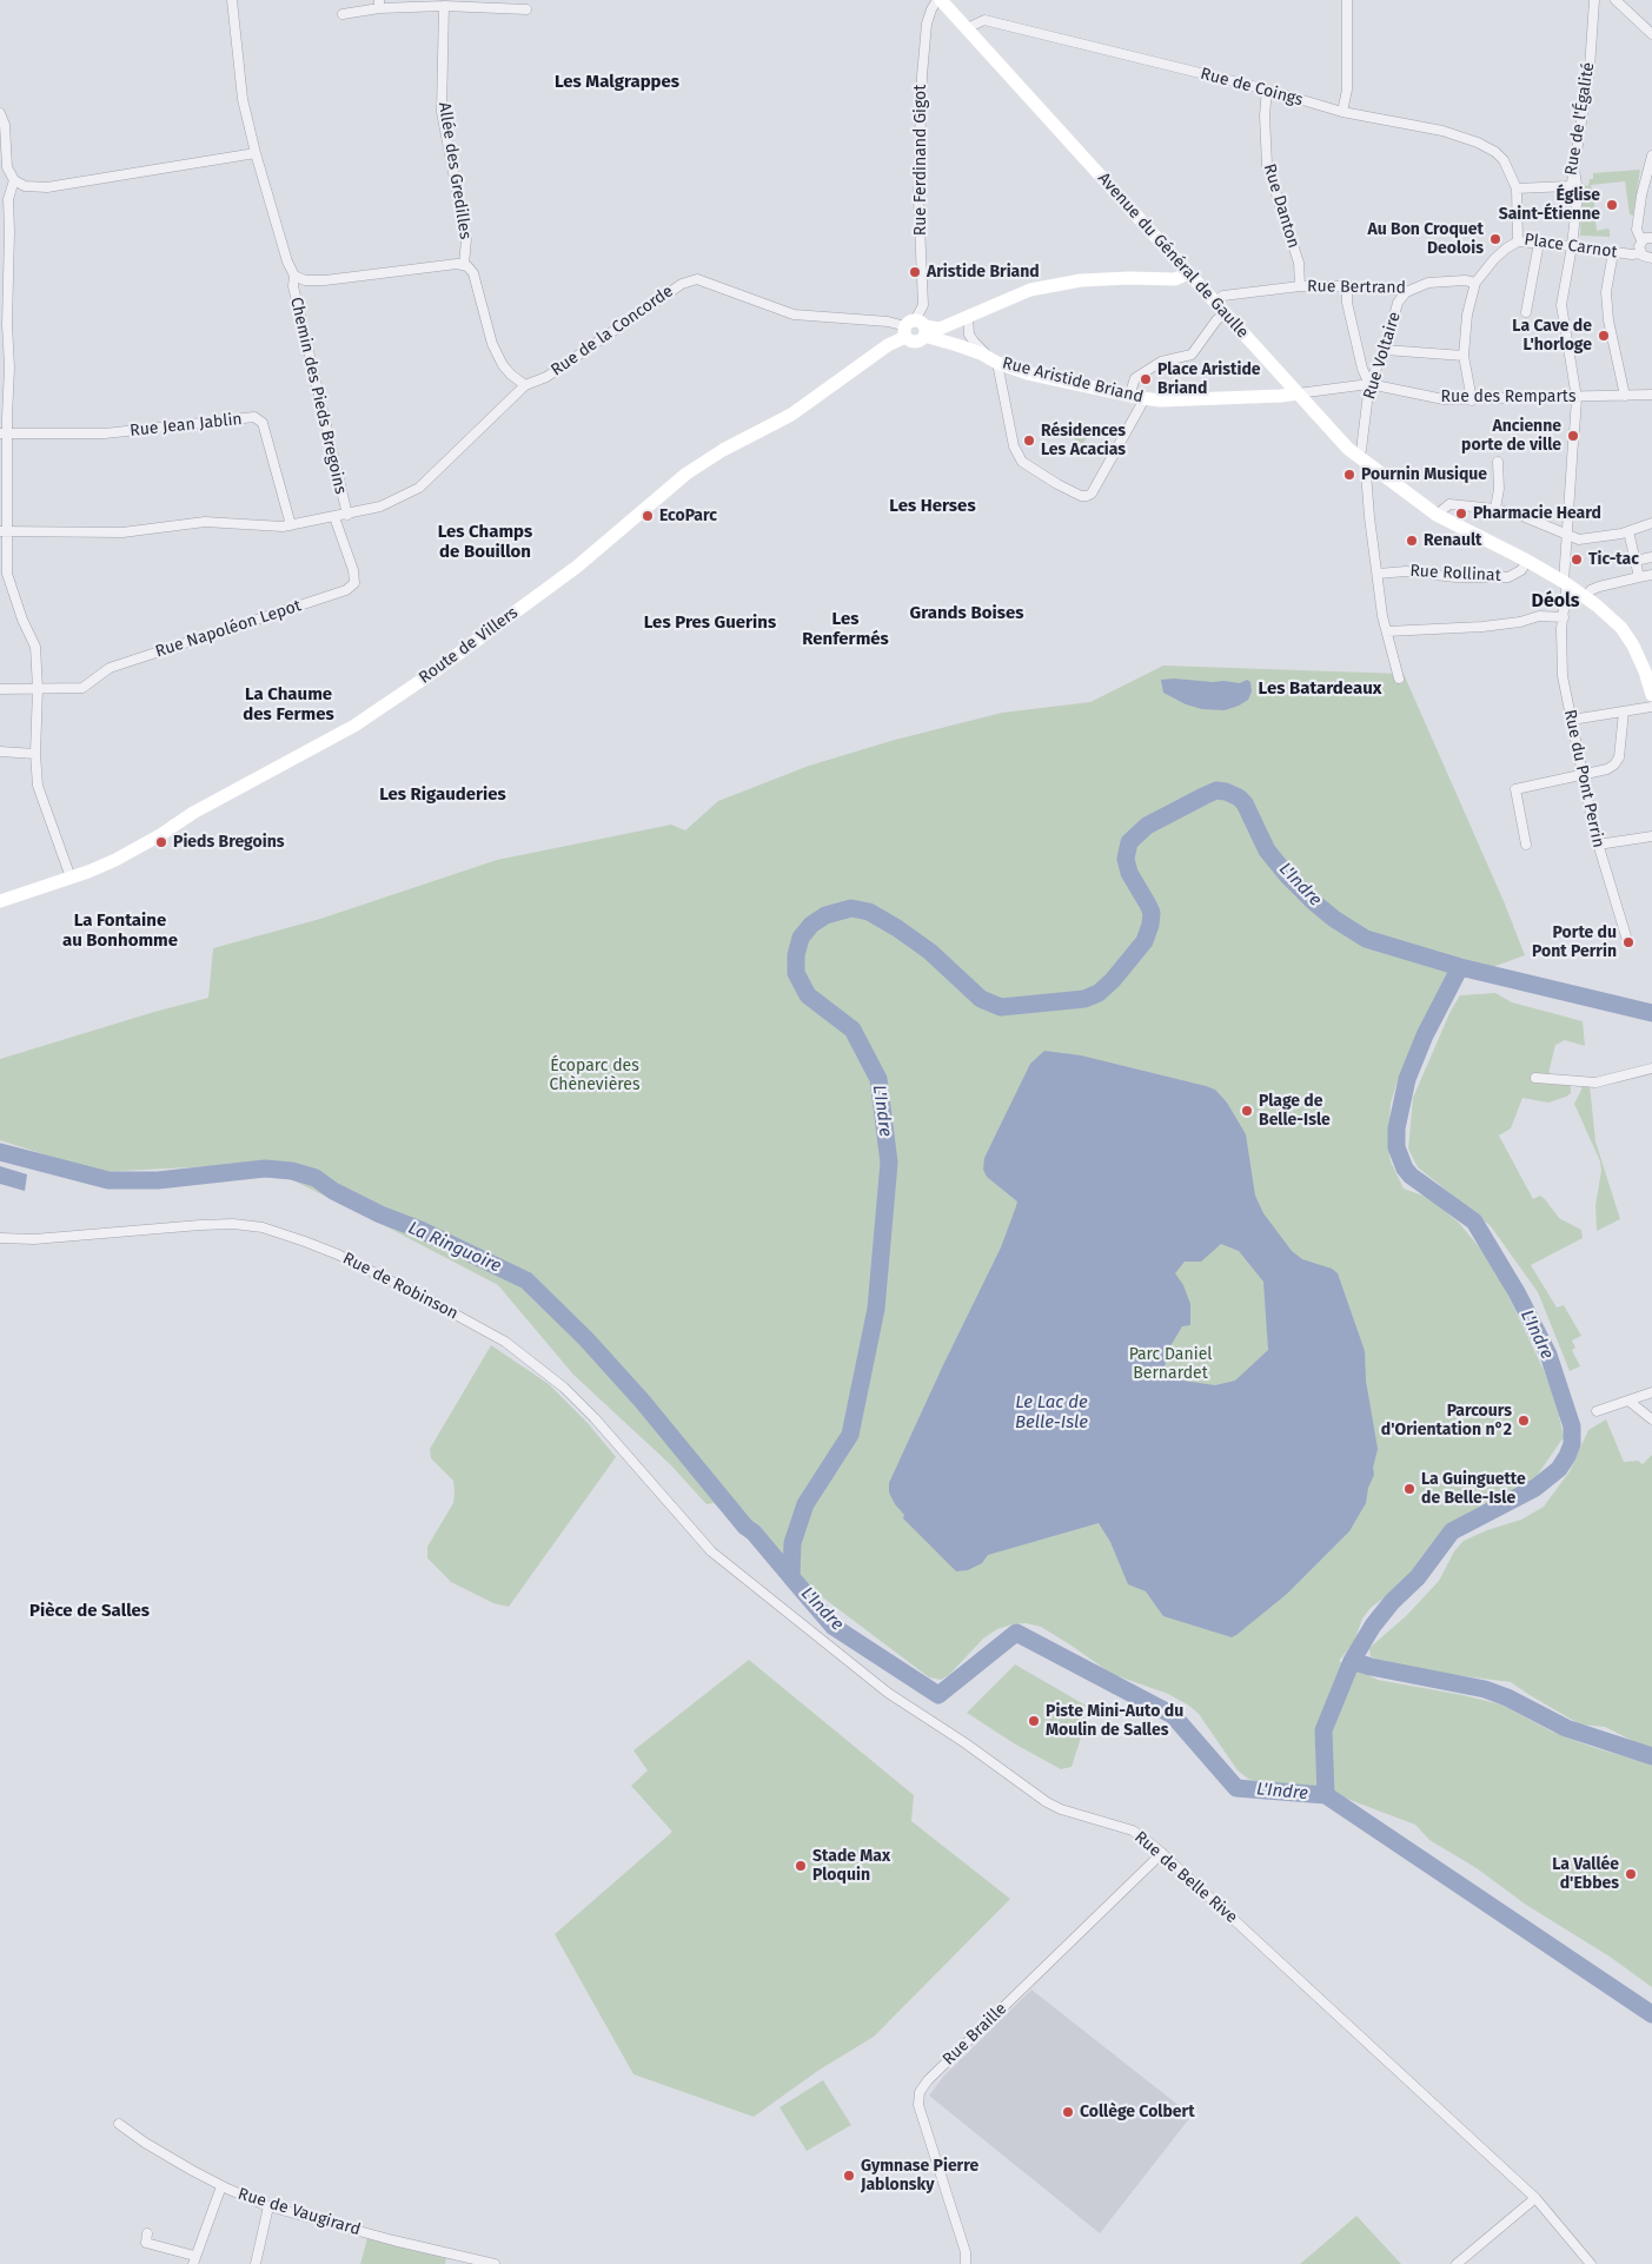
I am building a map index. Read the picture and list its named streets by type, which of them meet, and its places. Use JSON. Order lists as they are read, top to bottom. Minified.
{"streets":{"main road":["Avenue du Général de Gaulle","Rue Aristide Briand","Route de Villers"],"street":["Rue de Coings","Rue de l'Égalité","Rue Ferdinand Gigot","Allée des Gredilles","Rue Danton","Place Carnot","Rue Bertrand","Rue de la Concorde","Rue Voltaire","Chemin des Pieds Bregoins","Rue des Remparts","Rue Jean Jablin","Rue Rollinat","Rue Napoléon Lepot","Rue du Pont Perrin","Rue de Robinson","Rue de Belle Rive","Rue Braille","Rue de Vaugirard"]},"crossings":[["Rue de Coings","Rue de l'Égalité"],["Rue de Coings","Rue Danton"],["Rue de Coings","Place Carnot"],["Rue de Coings","Avenue du Général de Gaulle"],["Rue de l'Égalité","Place Carnot"],["Rue Ferdinand Gigot","Avenue du Général de Gaulle"],["Rue Ferdinand Gigot","Rue de la Concorde"],["Rue Ferdinand Gigot","Rue Aristide Briand"],["Rue Ferdinand Gigot","Route de Villers"],["Rue Danton","Rue Bertrand"],["Avenue du Général de Gaulle","Rue Bertrand"],["Avenue du Général de Gaulle","Rue Voltaire"],["Avenue du Général de Gaulle","Rue Aristide Briand"],["Avenue du Général de Gaulle","Rue des Remparts"],["Avenue du Général de Gaulle","Rue Rollinat"],["Avenue du Général de Gaulle","Rue du Pont Perrin"],["Rue Bertrand","Rue Voltaire"],["Rue de la Concorde","Rue Aristide Briand"],["Rue de la Concorde","Route de Villers"],["Rue Voltaire","Rue des Remparts"],["Rue Aristide Briand","Rue des Remparts"],["Rue Aristide Briand","Route de Villers"],["Rue de Robinson","Rue de Belle Rive"],["Rue de Belle Rive","Rue Braille"]],"districts":["Les Malgrappes","Les Herses","Les Champs de Bouillon","Déols","Grands Boises","Les Renfermés","Les Pres Guerins","Les Batardeaux","La Chaume des Fermes","Les Rigauderies","La Fontaine au Bonhomme","Pièce de Salles"],"water":["L'Indre","La Ringuoire","Le Lac de Belle-Isle"],"parks":["Écoparc des Chènevières","Parc Daniel Bernardet"],"places":["Église Saint-Étienne","Au Bon Croquet Deolois","Aristide Briand","La Cave de L'horloge","Place Aristide Briand","Ancienne porte de ville","Résidences Les Acacias","Pournin Musique","Pharmacie Heard","EcoParc","Renault","Tic-tac","Pieds Bregoins","Porte du Pont Perrin","Plage de Belle-Isle","Parcours d'Orientation n°2","La Guinguette de Belle-Isle","Piste Mini-Auto du Moulin de Salles","Stade Max Ploquin","La Vallée d'Ebbes","Collège Colbert","Gymnase Pierre Jablonsky"]}
